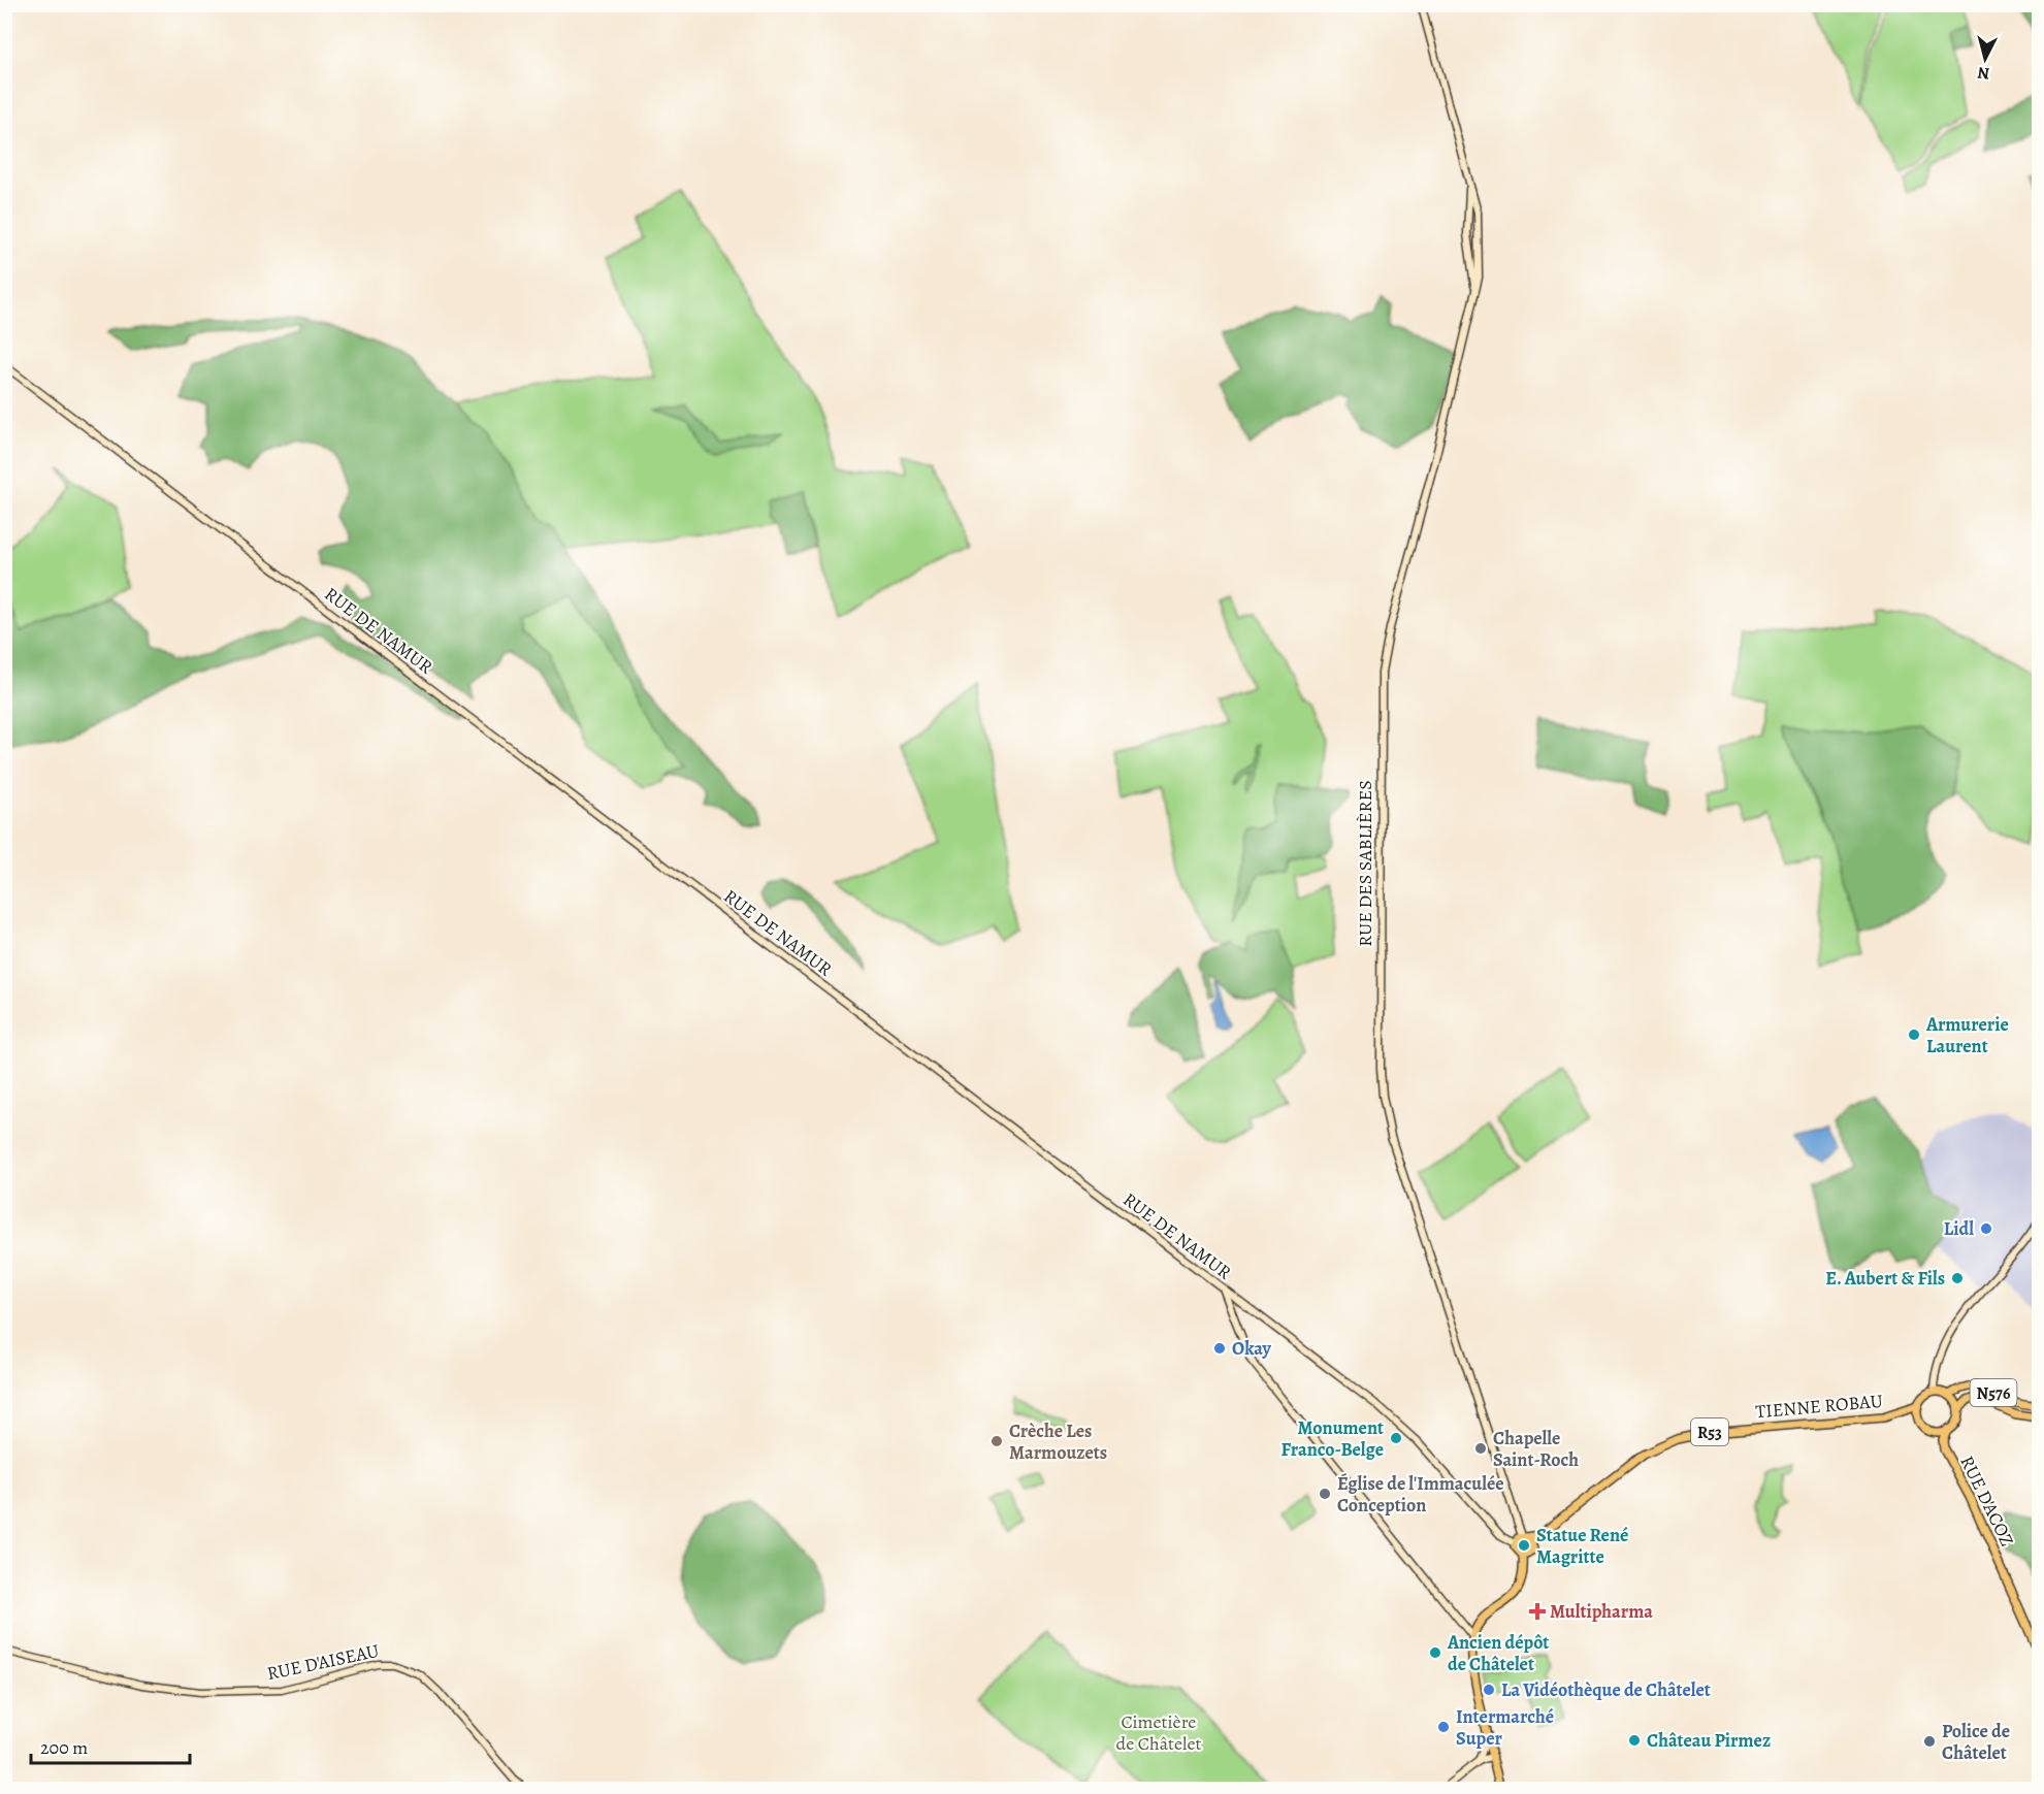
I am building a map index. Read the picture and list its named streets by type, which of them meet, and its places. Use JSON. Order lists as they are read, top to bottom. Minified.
{"streets":{"main road":["RUE DE NAMUR","RUE DES SABLIÈRES","N576","TIENNE ROBAU","R53","RUE D'ACOZ","RUE D'AISEAU"]},"crossings":[["RUE DE NAMUR","R53"],["RUE DES SABLIÈRES","TIENNE ROBAU"],["RUE DES SABLIÈRES","R53"],["N576","TIENNE ROBAU"],["N576","R53"],["N576","RUE D'ACOZ"],["TIENNE ROBAU","R53"],["TIENNE ROBAU","RUE D'ACOZ"],["R53","RUE D'ACOZ"]],"parks":["Cimetière de Châtelet"],"places":{"other":["Armurerie Laurent","Lidl","E. Aubert & Fils","Okay","Monument Franco-Belge","Crèche Les Marmouzets","Chapelle Saint-Roch","Église de l'Immaculée Conception","Statue René Magritte","Ancien dépôt de Châtelet","La Vidéothèque de Châtelet","Intermarché Super","Château Pirmez","Police de Châtelet"],"health":["Multipharma"]},"scale_bar":"200 m","north":"bottom"}
